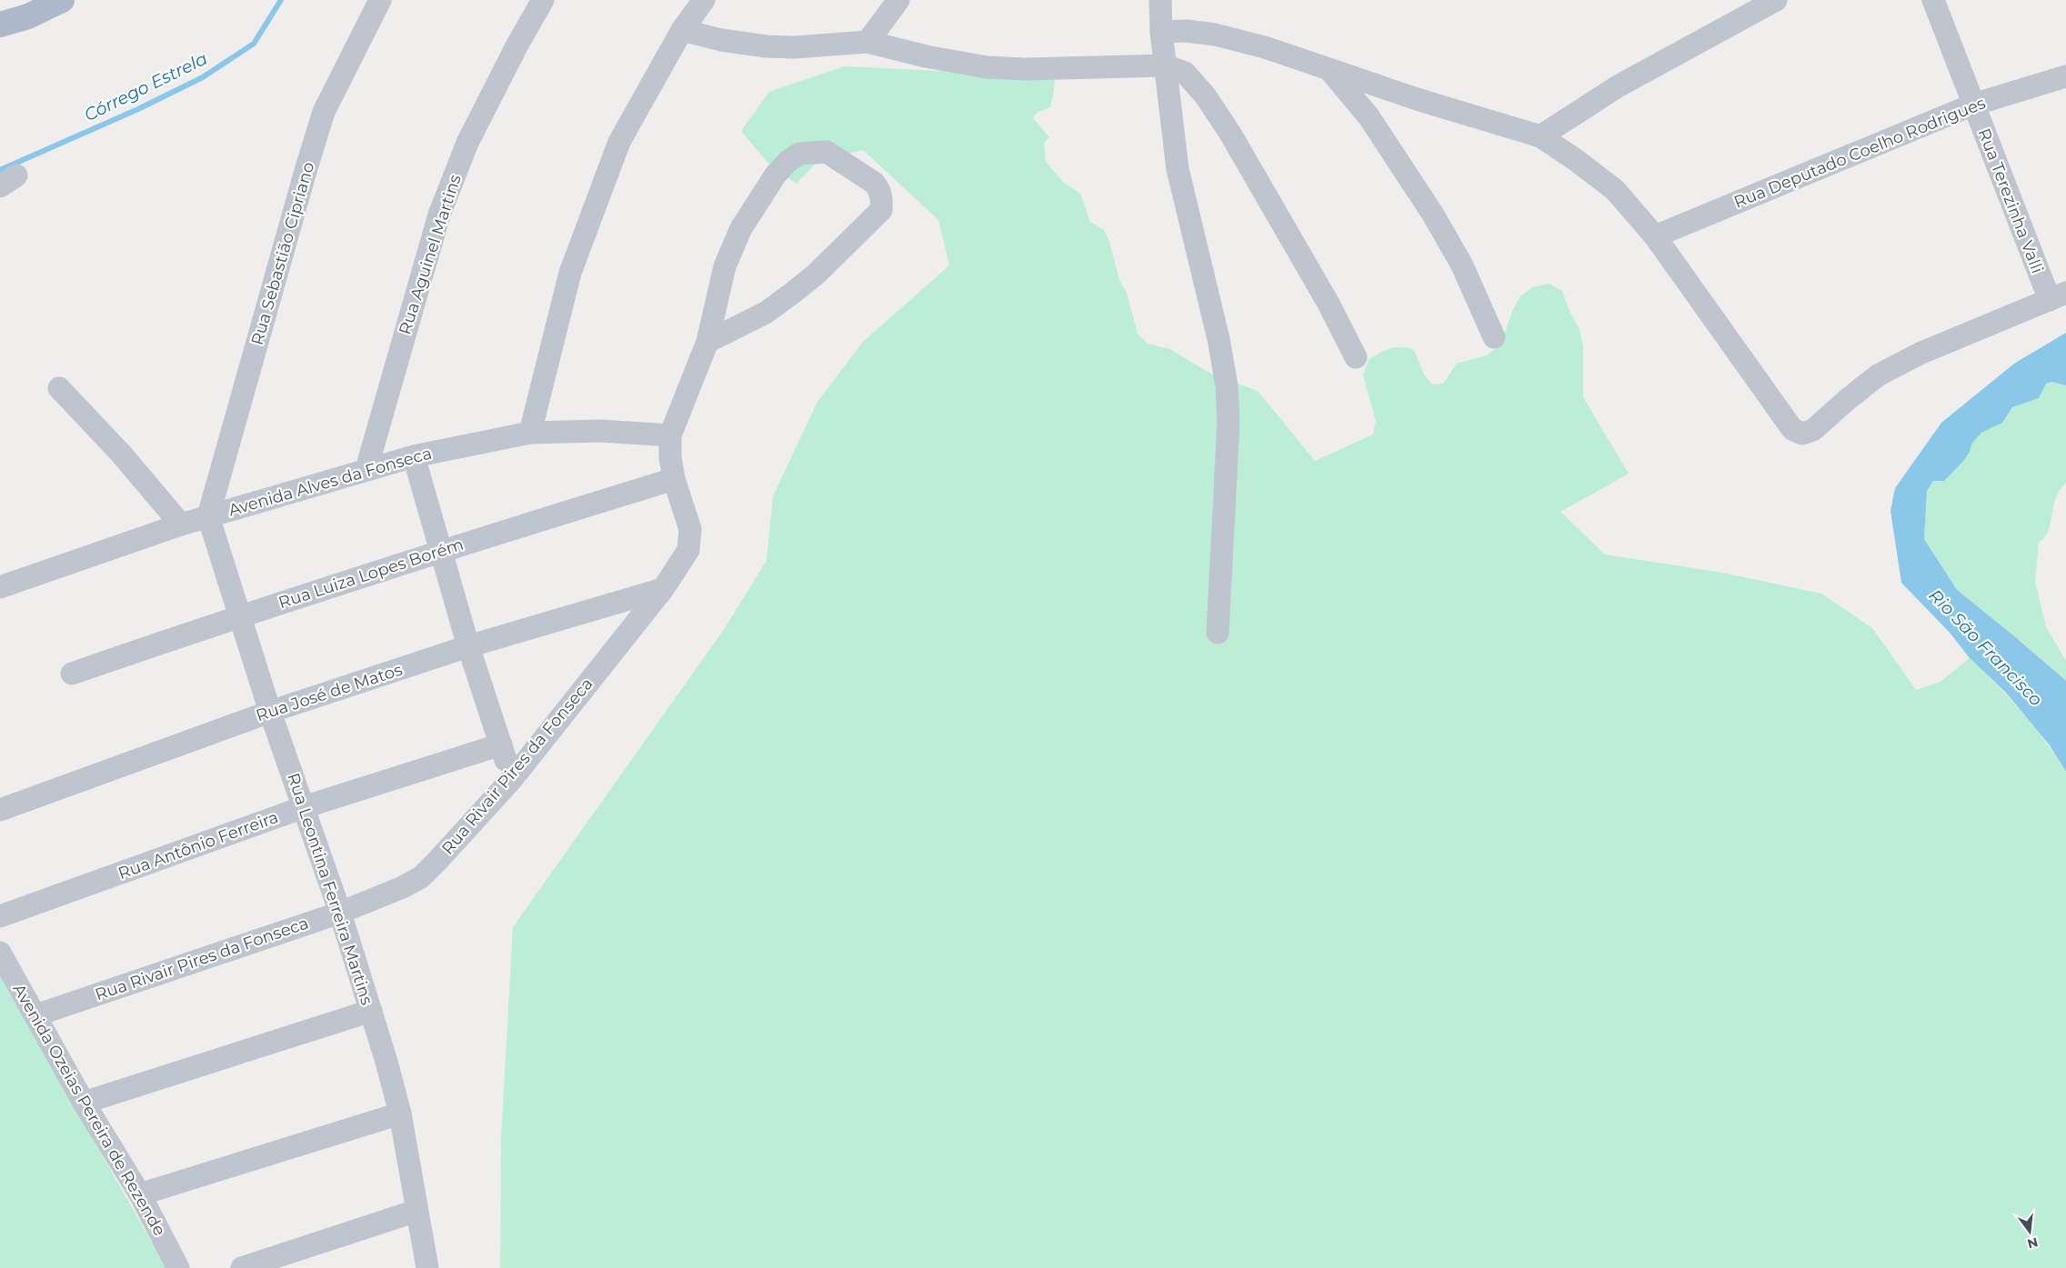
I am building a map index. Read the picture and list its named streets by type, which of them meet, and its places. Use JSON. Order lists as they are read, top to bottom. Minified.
{"streets":{"street":["Rua Deputado Coelho Rodrigues","Rua Terezinha Valli","Rua Sebastião Cipriano","Rua Aguinel Martins","Avenida Alves da Fonseca","Rua Luiza Lopes Borém","Rua José de Matos","Rua Rivair Pires da Fonseca","Rua Antônio Ferreira","Rua Leontina Ferreira Martins","Avenida Ozeias Pereira de Rezende"]},"crossings":[["Rua Deputado Coelho Rodrigues","Rua Terezinha Valli"],["Rua Sebastião Cipriano","Avenida Alves da Fonseca"],["Rua Sebastião Cipriano","Rua Leontina Ferreira Martins"],["Rua Aguinel Martins","Avenida Alves da Fonseca"],["Avenida Alves da Fonseca","Rua Rivair Pires da Fonseca"],["Avenida Alves da Fonseca","Rua Leontina Ferreira Martins"],["Rua Luiza Lopes Borém","Rua Rivair Pires da Fonseca"],["Rua Luiza Lopes Borém","Rua Leontina Ferreira Martins"],["Rua José de Matos","Rua Rivair Pires da Fonseca"],["Rua José de Matos","Rua Leontina Ferreira Martins"],["Rua Rivair Pires da Fonseca","Rua Leontina Ferreira Martins"],["Rua Rivair Pires da Fonseca","Avenida Ozeias Pereira de Rezende"],["Rua Antônio Ferreira","Rua Leontina Ferreira Martins"]],"water":["Córrego Estrela","Rio São Francisco"],"north":"bottom"}
